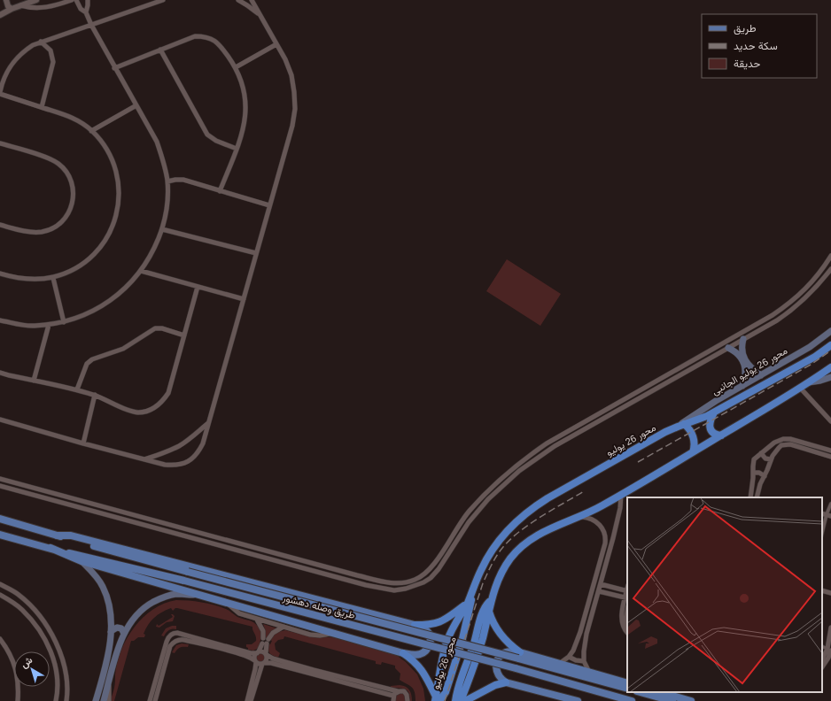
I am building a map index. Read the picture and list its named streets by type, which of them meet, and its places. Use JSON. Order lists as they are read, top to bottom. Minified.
{"streets":{"highway":["محور 26 يوليو"],"main road":["محور 26 يوليو الجانبى","طريق وصله دهشور"]},"crossings":[["محور 26 يوليو الجانبى","محور 26 يوليو"]],"legend":["طريق","سكة حديد","حديقة"],"north":"top left"}
